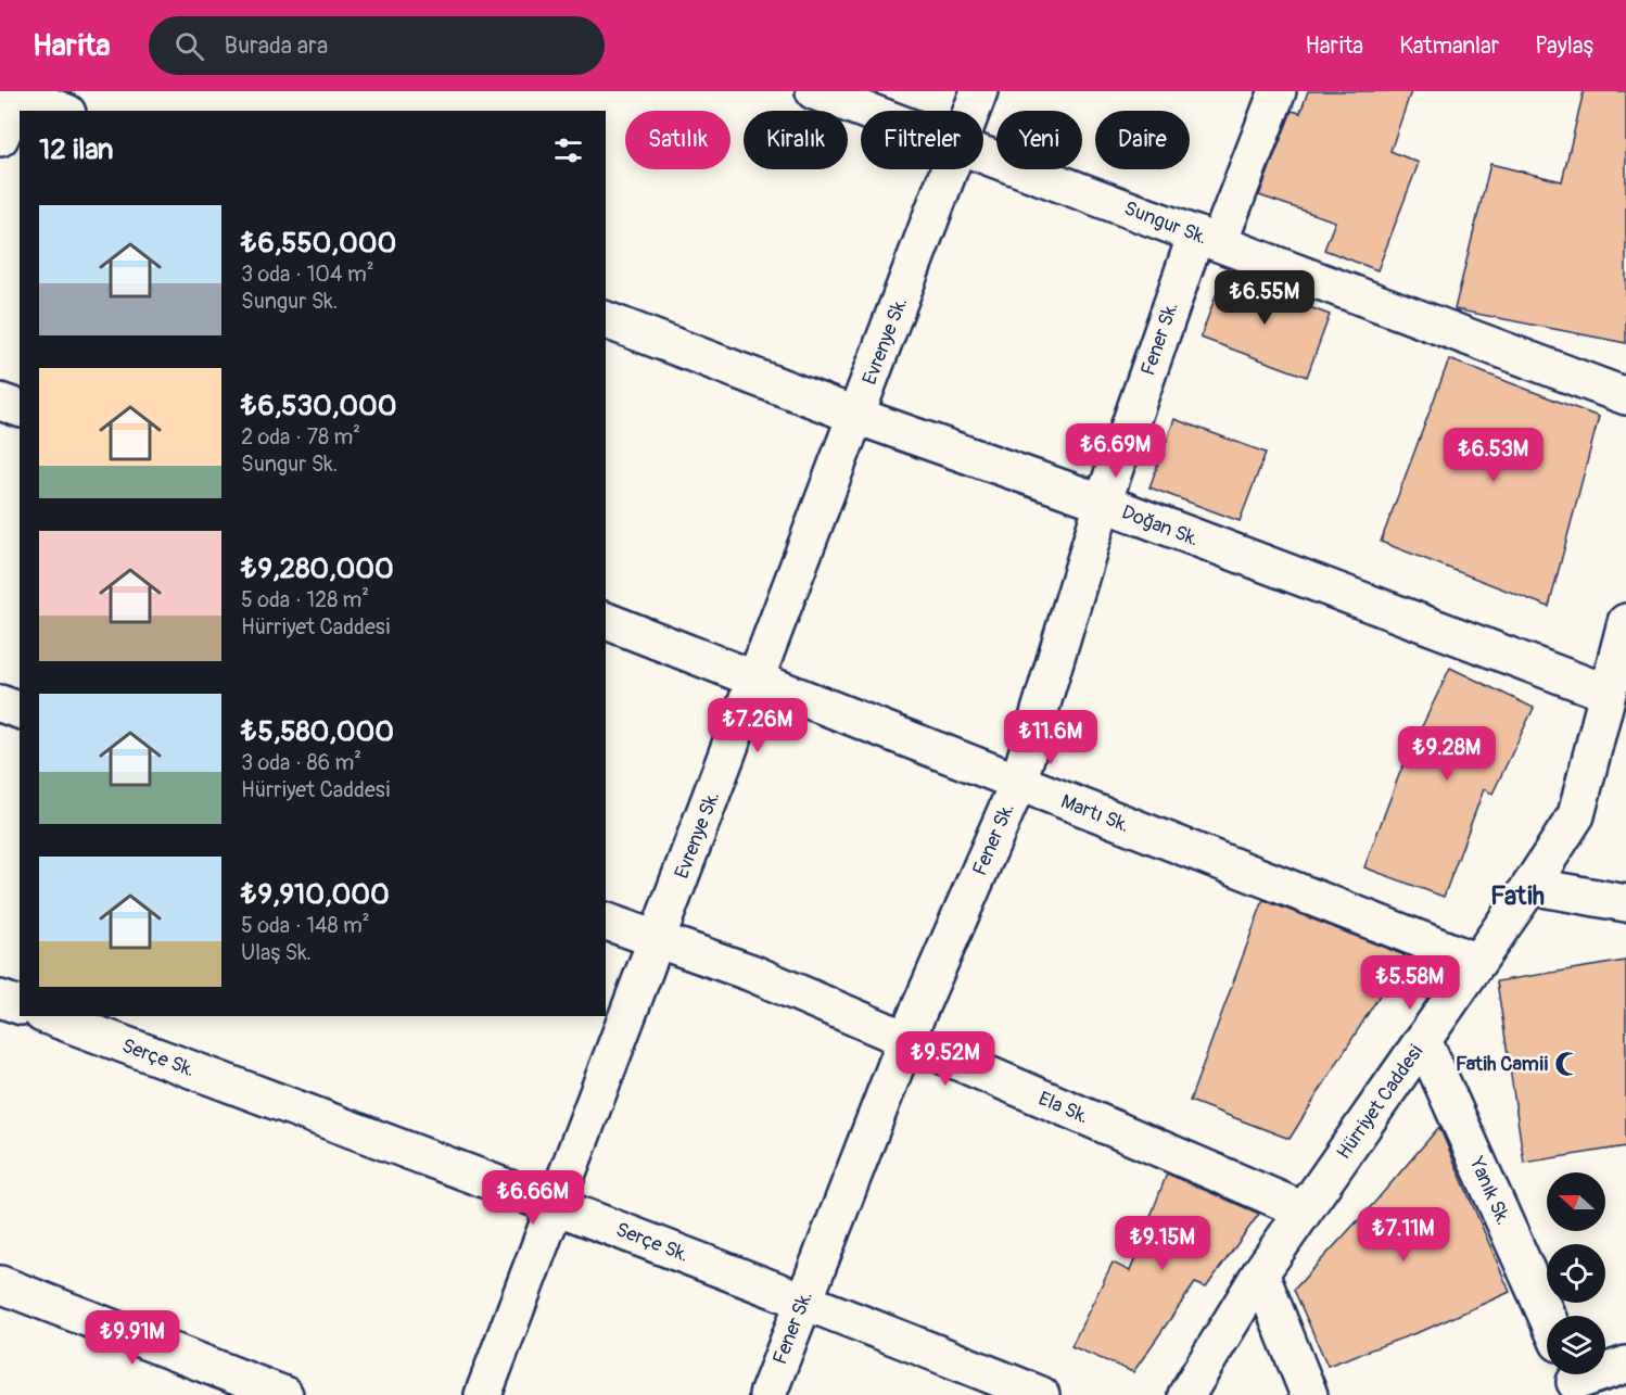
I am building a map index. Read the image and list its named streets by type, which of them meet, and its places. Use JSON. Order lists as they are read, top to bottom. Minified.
{"streets":{"street":["Sungur Sk.","Fener Sk.","Evrenye Sk.","Doğan Sk.","Martı Sk.","Serçe Sk.","Hürriyet Caddesi","Ela Sk.","Yanık Sk."]},"crossings":[["Sungur Sk.","Fener Sk."],["Fener Sk.","Doğan Sk."],["Fener Sk.","Martı Sk."],["Fener Sk.","Serçe Sk."],["Fener Sk.","Ela Sk."],["Evrenye Sk.","Doğan Sk."],["Evrenye Sk.","Martı Sk."],["Evrenye Sk.","Serçe Sk."],["Evrenye Sk.","Ela Sk."],["Doğan Sk.","Hürriyet Caddesi"],["Martı Sk.","Hürriyet Caddesi"],["Hürriyet Caddesi","Ela Sk."],["Hürriyet Caddesi","Yanık Sk."]],"districts":["Fatih"],"places":{"mosque":["Fatih Camii"]},"north":"left","page":{"header":"Harita","search":"Burada ara","nav":["Harita","Katmanlar","Paylaş"],"chip":["Satılık","Kiralık","Filtreler","Yeni","Daire"],"heading":"12 ilan","list":[{"name":"₺6,550,000","note":"3 oda · 104 m² · Sungur Sk."},{"name":"₺6,530,000","note":"2 oda · 78 m² · Sungur Sk."},{"name":"₺9,280,000","note":"5 oda · 128 m² · Hürriyet Caddesi"},{"name":"₺5,580,000","note":"3 oda · 86 m² · Hürriyet Caddesi"},{"name":"₺9,910,000","note":"5 oda · 148 m² · Ulaş Sk."}],"price":["₺6.55M","₺6.69M","₺6.53M","₺7.26M","₺11.6M","₺9.28M","₺5.58M","₺9.52M","₺6.66M","₺7.11M","₺9.15M","₺9.91M"]}}
